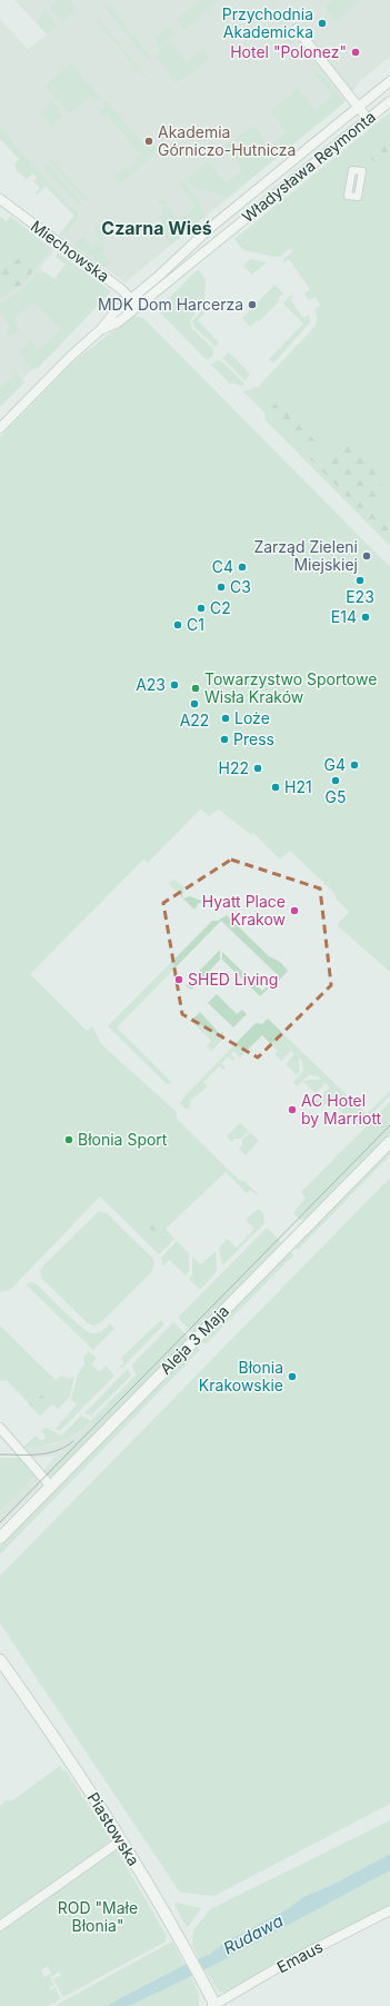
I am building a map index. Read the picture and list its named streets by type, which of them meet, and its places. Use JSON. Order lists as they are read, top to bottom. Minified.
{"streets":{"street":["Władysława Reymonta","Miechowska","Aleja 3 Maja","Piastowska","Emaus"]},"crossings":[["Władysława Reymonta","Miechowska"],["Piastowska","Emaus"]],"districts":["Czarna Wieś"],"water":["Rudawa"],"parks":["ROD \"Małe Błonia\""],"places":["Przychodnia Akademicka","Hotel \"Polonez\"","Akademia Górniczo-Hutnicza","MDK Dom Harcerza","Zarząd Zieleni Miejskiej","C4","E23","C3","C2","E14","C1","A23","Towarzystwo Sportowe Wisła Kraków","A22","Loże","Press","G4","H22","G5","H21","Hyatt Place Krakow","SHED Living","AC Hotel by Marriott","Błonia Sport","Błonia Krakowskie"]}
